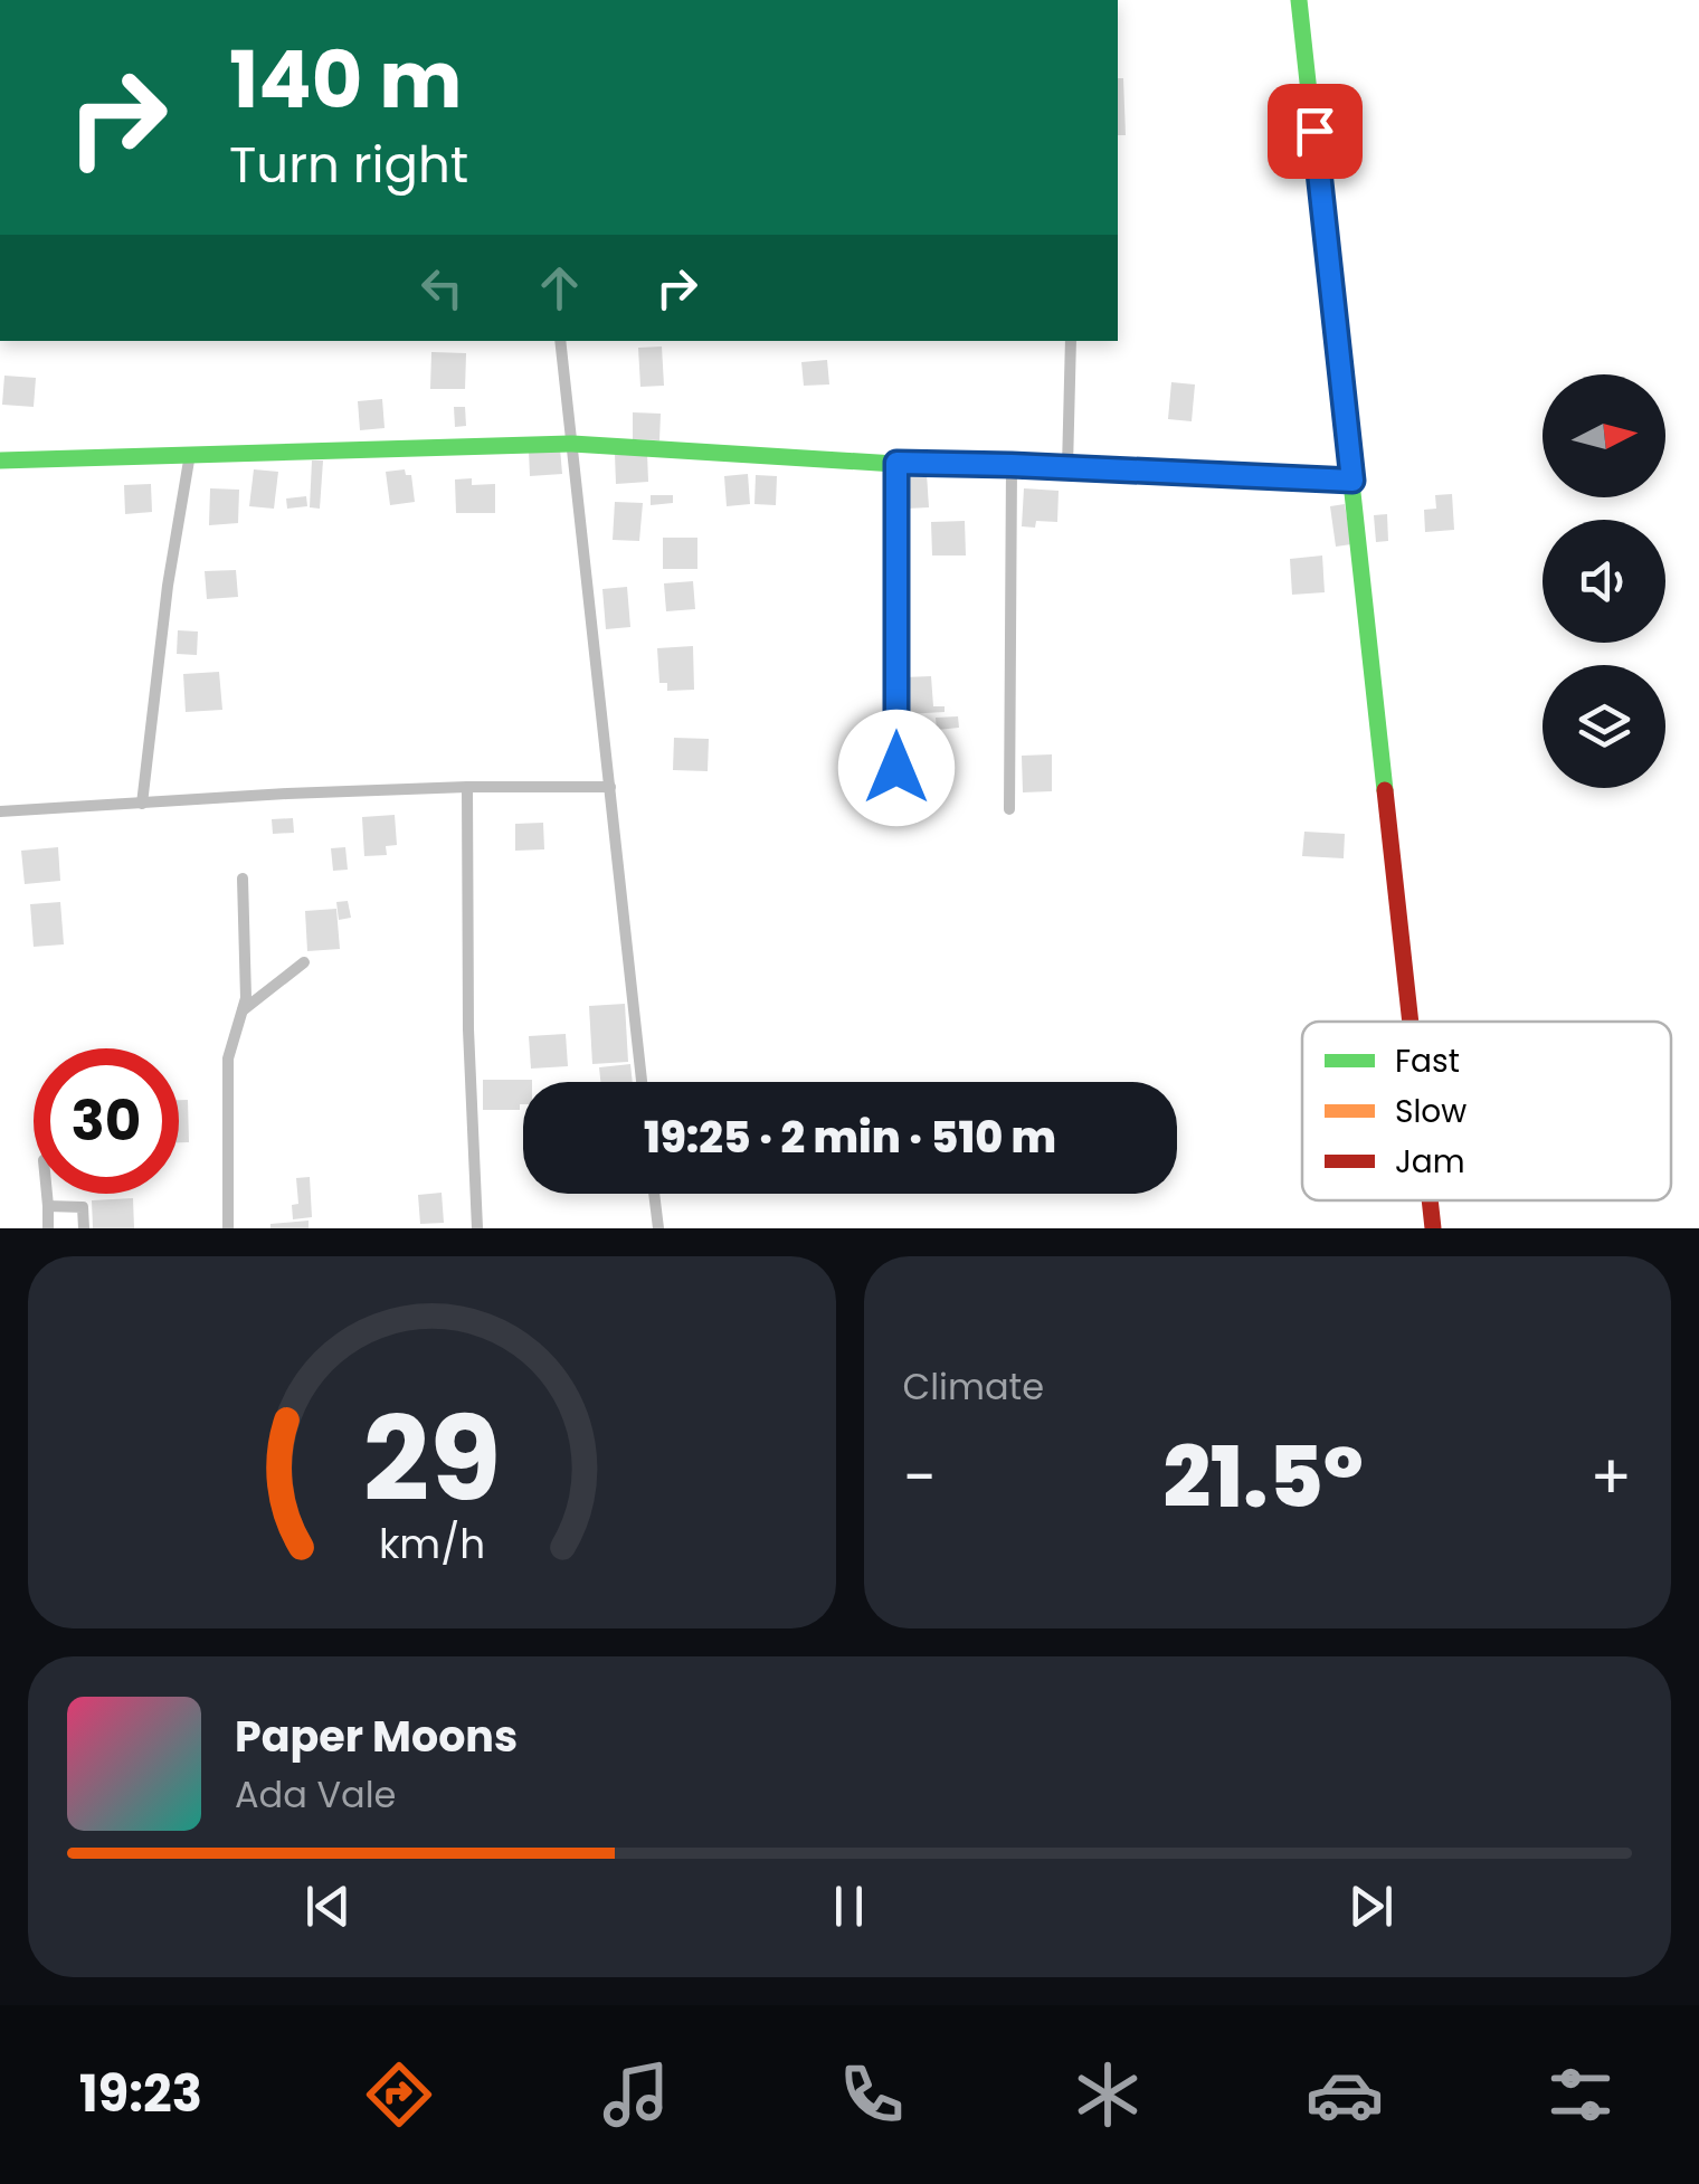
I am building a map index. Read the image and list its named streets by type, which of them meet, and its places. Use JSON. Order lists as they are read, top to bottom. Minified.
{"legend":["Fast","Slow","Jam"],"north":"right","page":{"turn":["140 m","Turn right"],"limit":"30","trip":"19:25 · 2 min · 510 m","tile":"Climate","heat":["−","21.5°","+"],"song":["Paper Moons","Ada Vale"],"tabs":"19:23","gauge":["29","km/h"]}}
